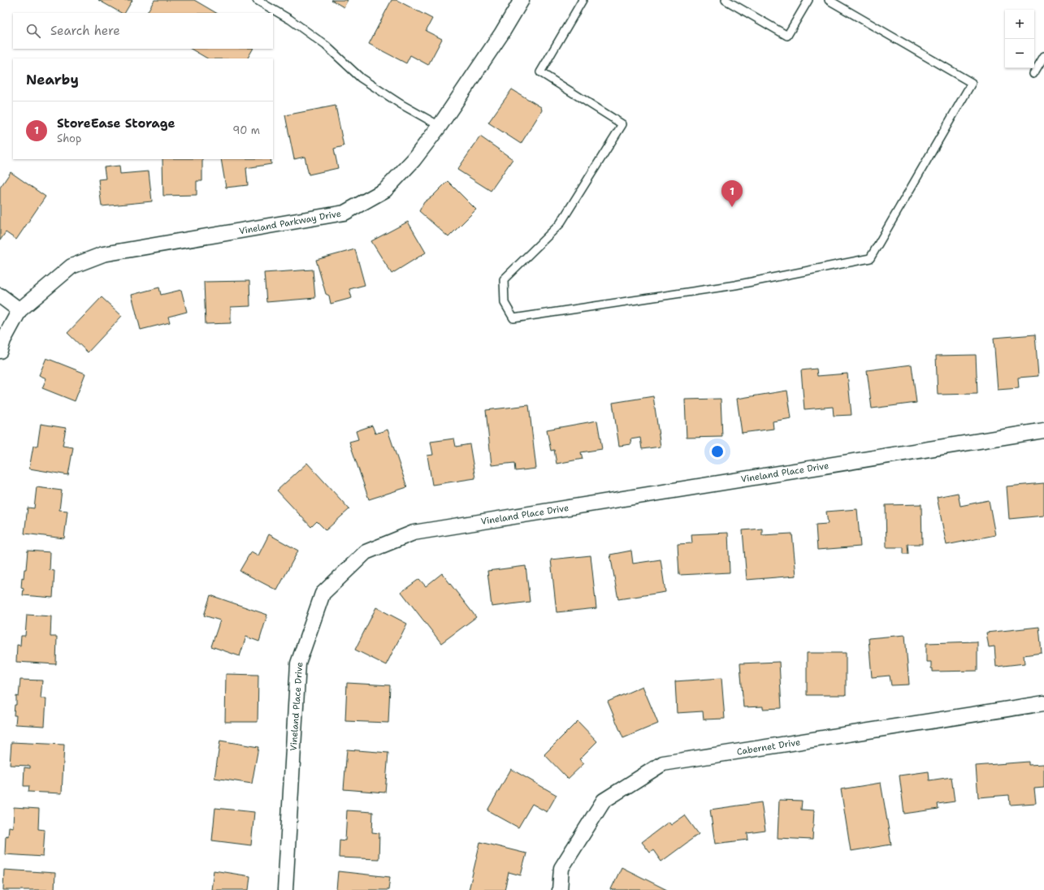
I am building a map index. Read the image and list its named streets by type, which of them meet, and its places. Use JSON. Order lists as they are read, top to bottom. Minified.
{"streets":{"street":["Vineland Parkway Drive","Vineland Place Drive","Cabernet Drive"]},"page":{"map_buttons":["+","−"],"search":"Search here","heading":"Nearby","list":[{"mark":"1","name":"StoreEase Storage","note":"Shop","value":"90 m"}],"pins":"1"}}
